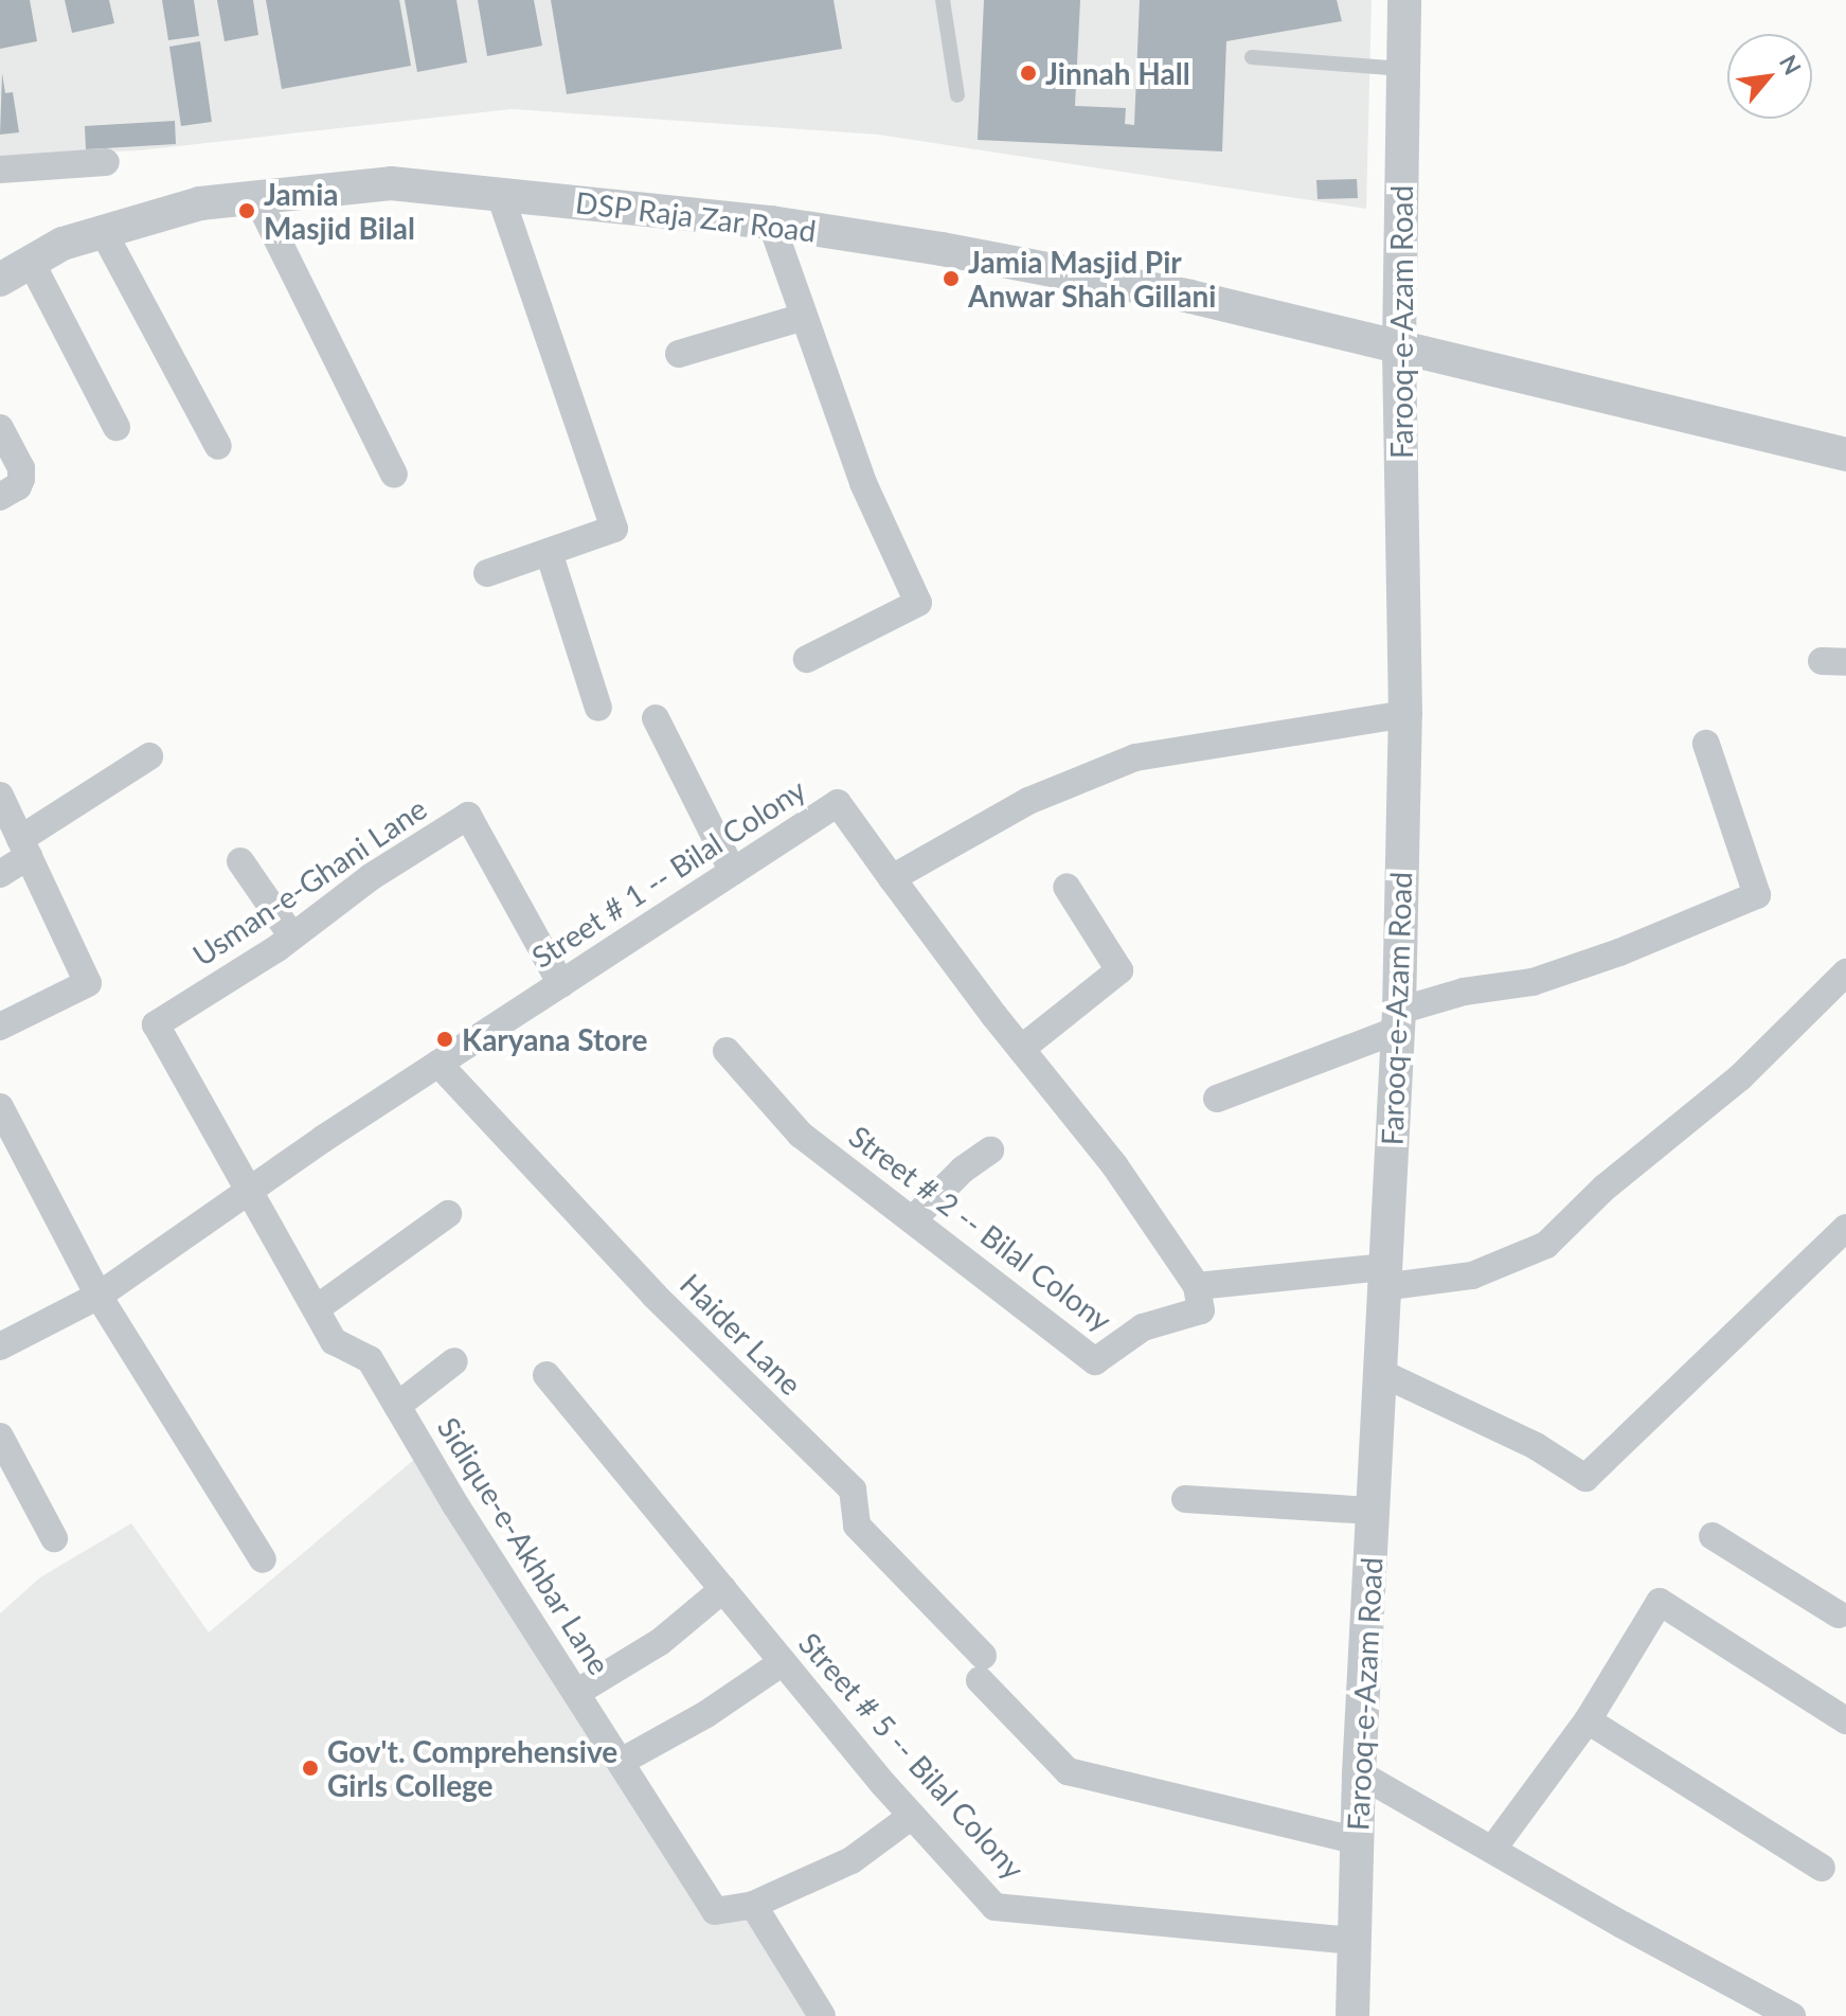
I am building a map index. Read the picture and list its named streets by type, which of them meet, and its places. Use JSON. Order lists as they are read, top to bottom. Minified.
{"streets":{"street":["DSP Raja Zar Road","Farooq-e-Azam Road","Street # 1 -- Bilal Colony","Usman-e-Ghani Lane","Street # 2 -- Bilal Colony","Haider Lane","Sidique-e-Akhbar Lane","Street # 5 -- Bilal Colony"]},"crossings":[["DSP Raja Zar Road","Farooq-e-Azam Road"],["Farooq-e-Azam Road","Haider Lane"],["Farooq-e-Azam Road","Street # 5 -- Bilal Colony"],["Street # 1 -- Bilal Colony","Usman-e-Ghani Lane"],["Street # 1 -- Bilal Colony","Haider Lane"],["Street # 1 -- Bilal Colony","Sidique-e-Akhbar Lane"],["Usman-e-Ghani Lane","Sidique-e-Akhbar Lane"]],"places":["Jinnah Hall","Jamia Masjid Bilal","Jamia Masjid Pir Anwar Shah Gillani","Karyana Store","Gov't. Comprehensive Girls College"],"north":"top right"}
